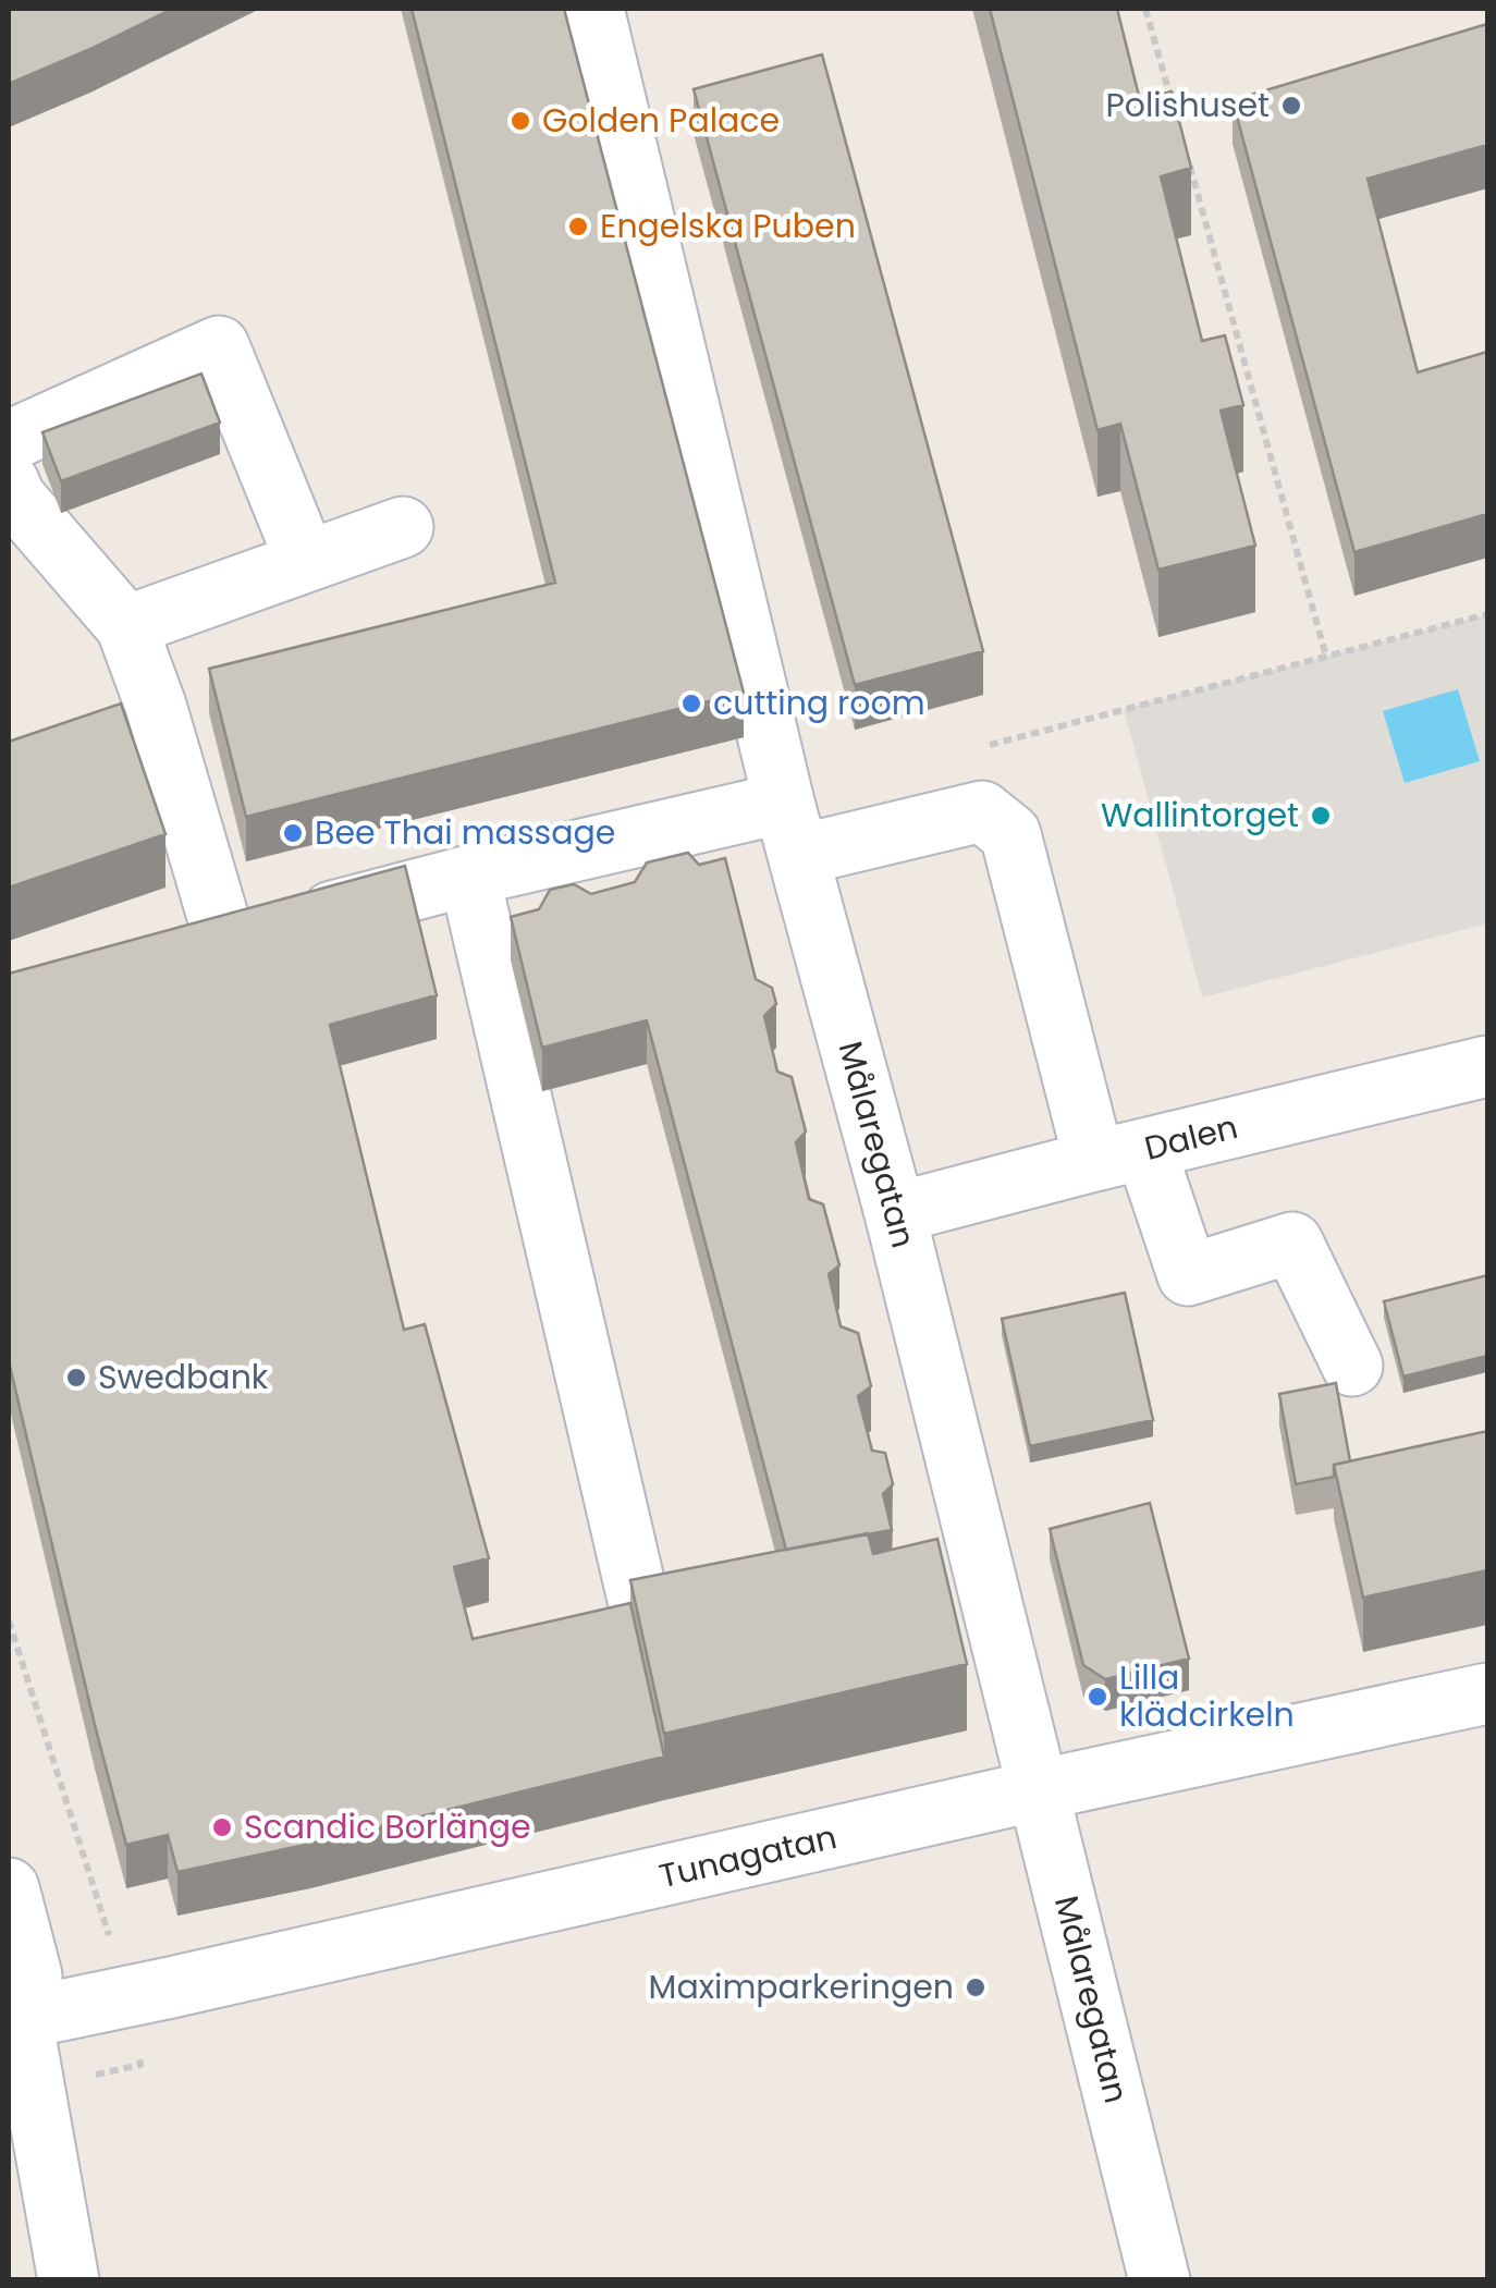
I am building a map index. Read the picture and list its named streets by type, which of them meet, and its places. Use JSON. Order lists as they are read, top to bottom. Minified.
{"streets":{"street":["Dalen","Målaregatan","Tunagatan"]},"crossings":[["Dalen","Målaregatan"],["Målaregatan","Tunagatan"]],"places":["Polishuset","Golden Palace","Engelska Puben","cutting room","Wallintorget","Bee Thai massage","Swedbank","Lilla klädcirkeln","Scandic Borlänge","Maximparkeringen"]}
